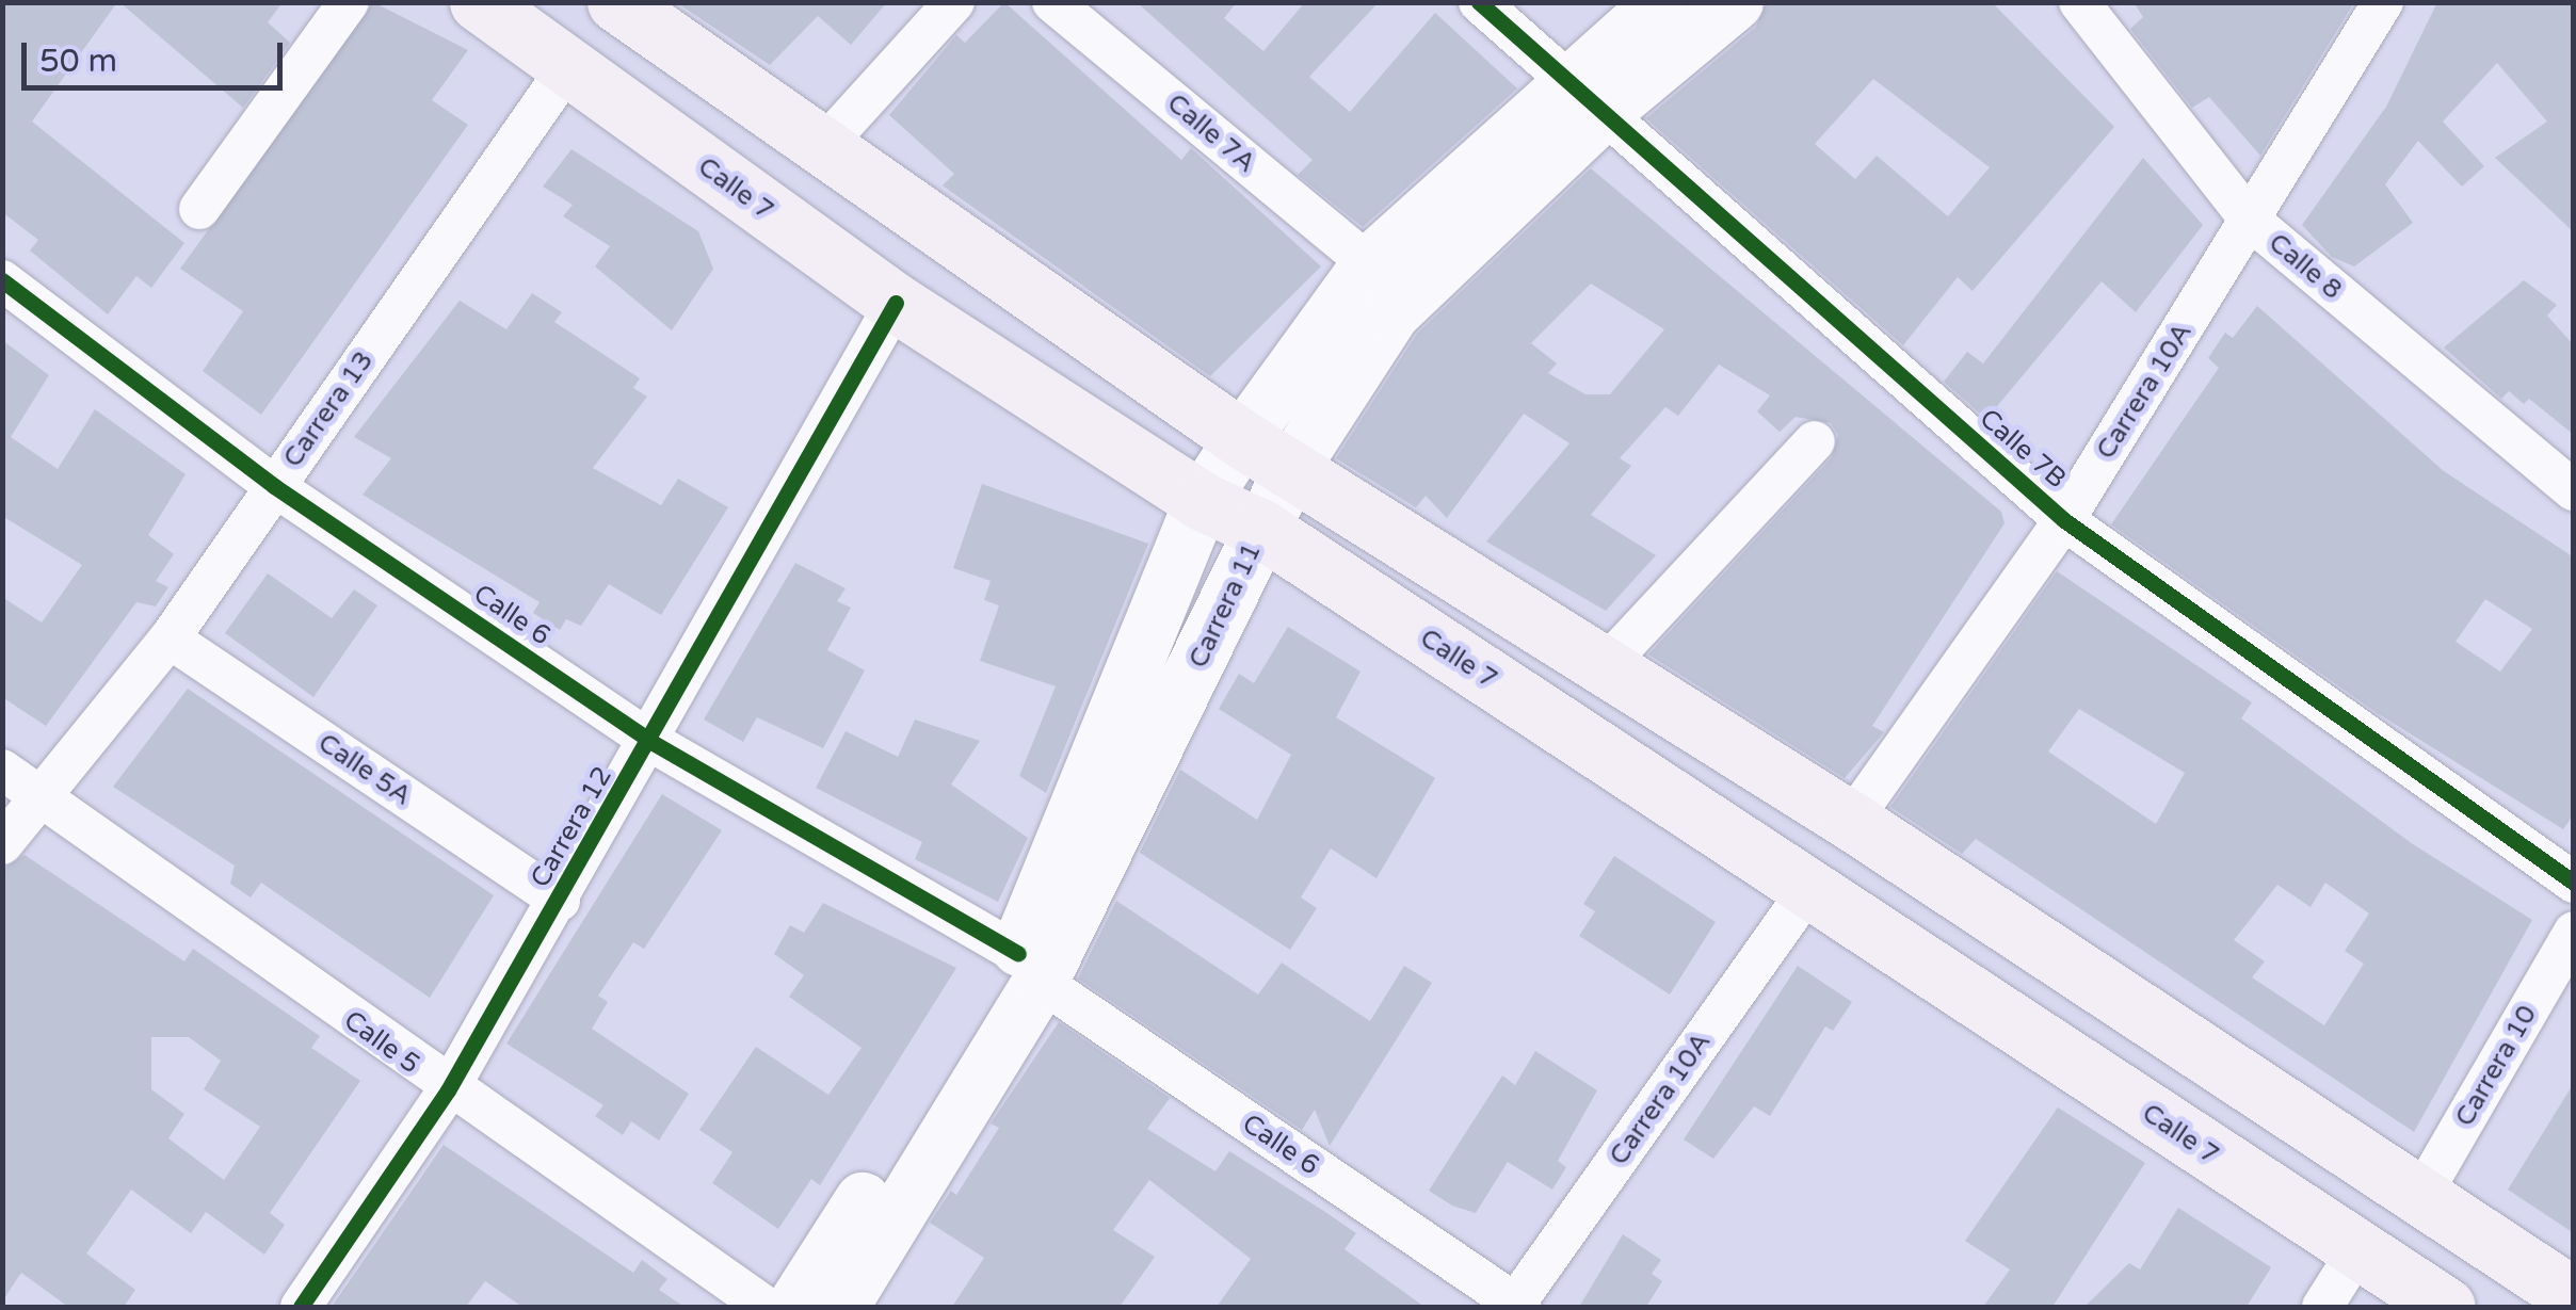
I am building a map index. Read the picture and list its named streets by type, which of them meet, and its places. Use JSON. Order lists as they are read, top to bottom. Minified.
{"streets":{"main road":["Calle 7","Carrera 11"],"street":["Calle 7A","Calle 8","Carrera 10A","Carrera 13","Calle 7B","Calle 6","Calle 5A","Carrera 12","Calle 5","Carrera 10"]},"crossings":[["Calle 7A","Carrera 11"],["Calle 7","Carrera 10A"],["Calle 7","Carrera 13"],["Calle 7","Carrera 11"],["Calle 7","Carrera 12"],["Calle 8","Carrera 10A"],["Carrera 10A","Calle 7B"],["Carrera 10A","Calle 6"],["Carrera 13","Calle 6"],["Carrera 13","Calle 5A"],["Carrera 13","Calle 5"],["Calle 7B","Carrera 11"],["Carrera 11","Calle 6"],["Calle 6","Carrera 12"],["Calle 5A","Carrera 12"],["Carrera 12","Calle 5"]],"scale_bar":"50 m"}
